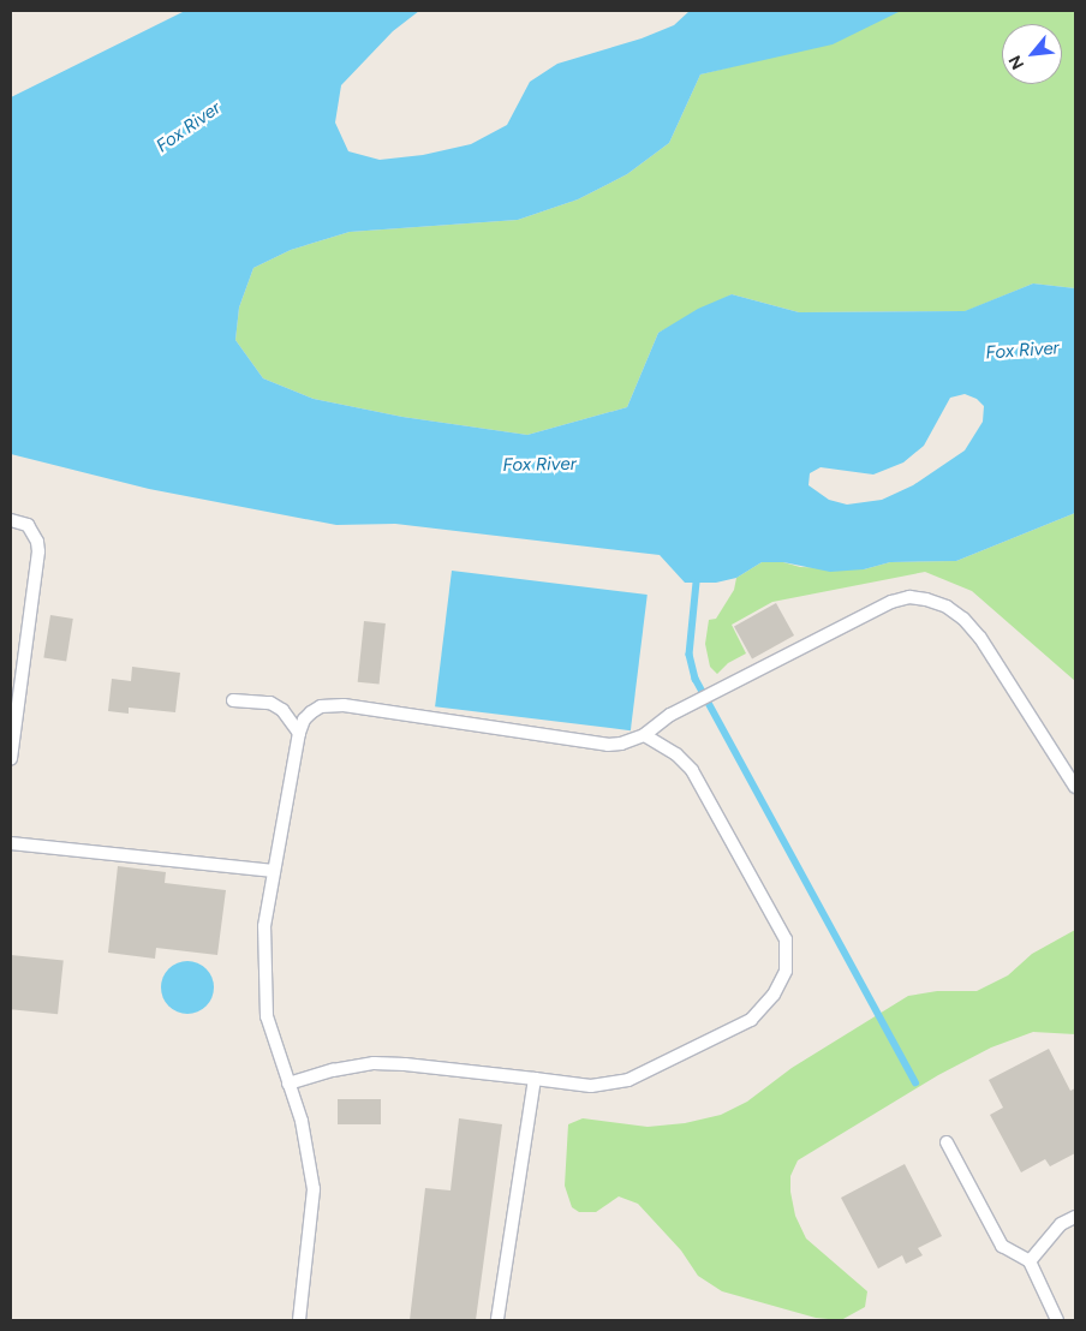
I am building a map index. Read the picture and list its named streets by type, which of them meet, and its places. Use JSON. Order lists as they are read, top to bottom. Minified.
{"water":["Fox River"],"north":"bottom left"}
